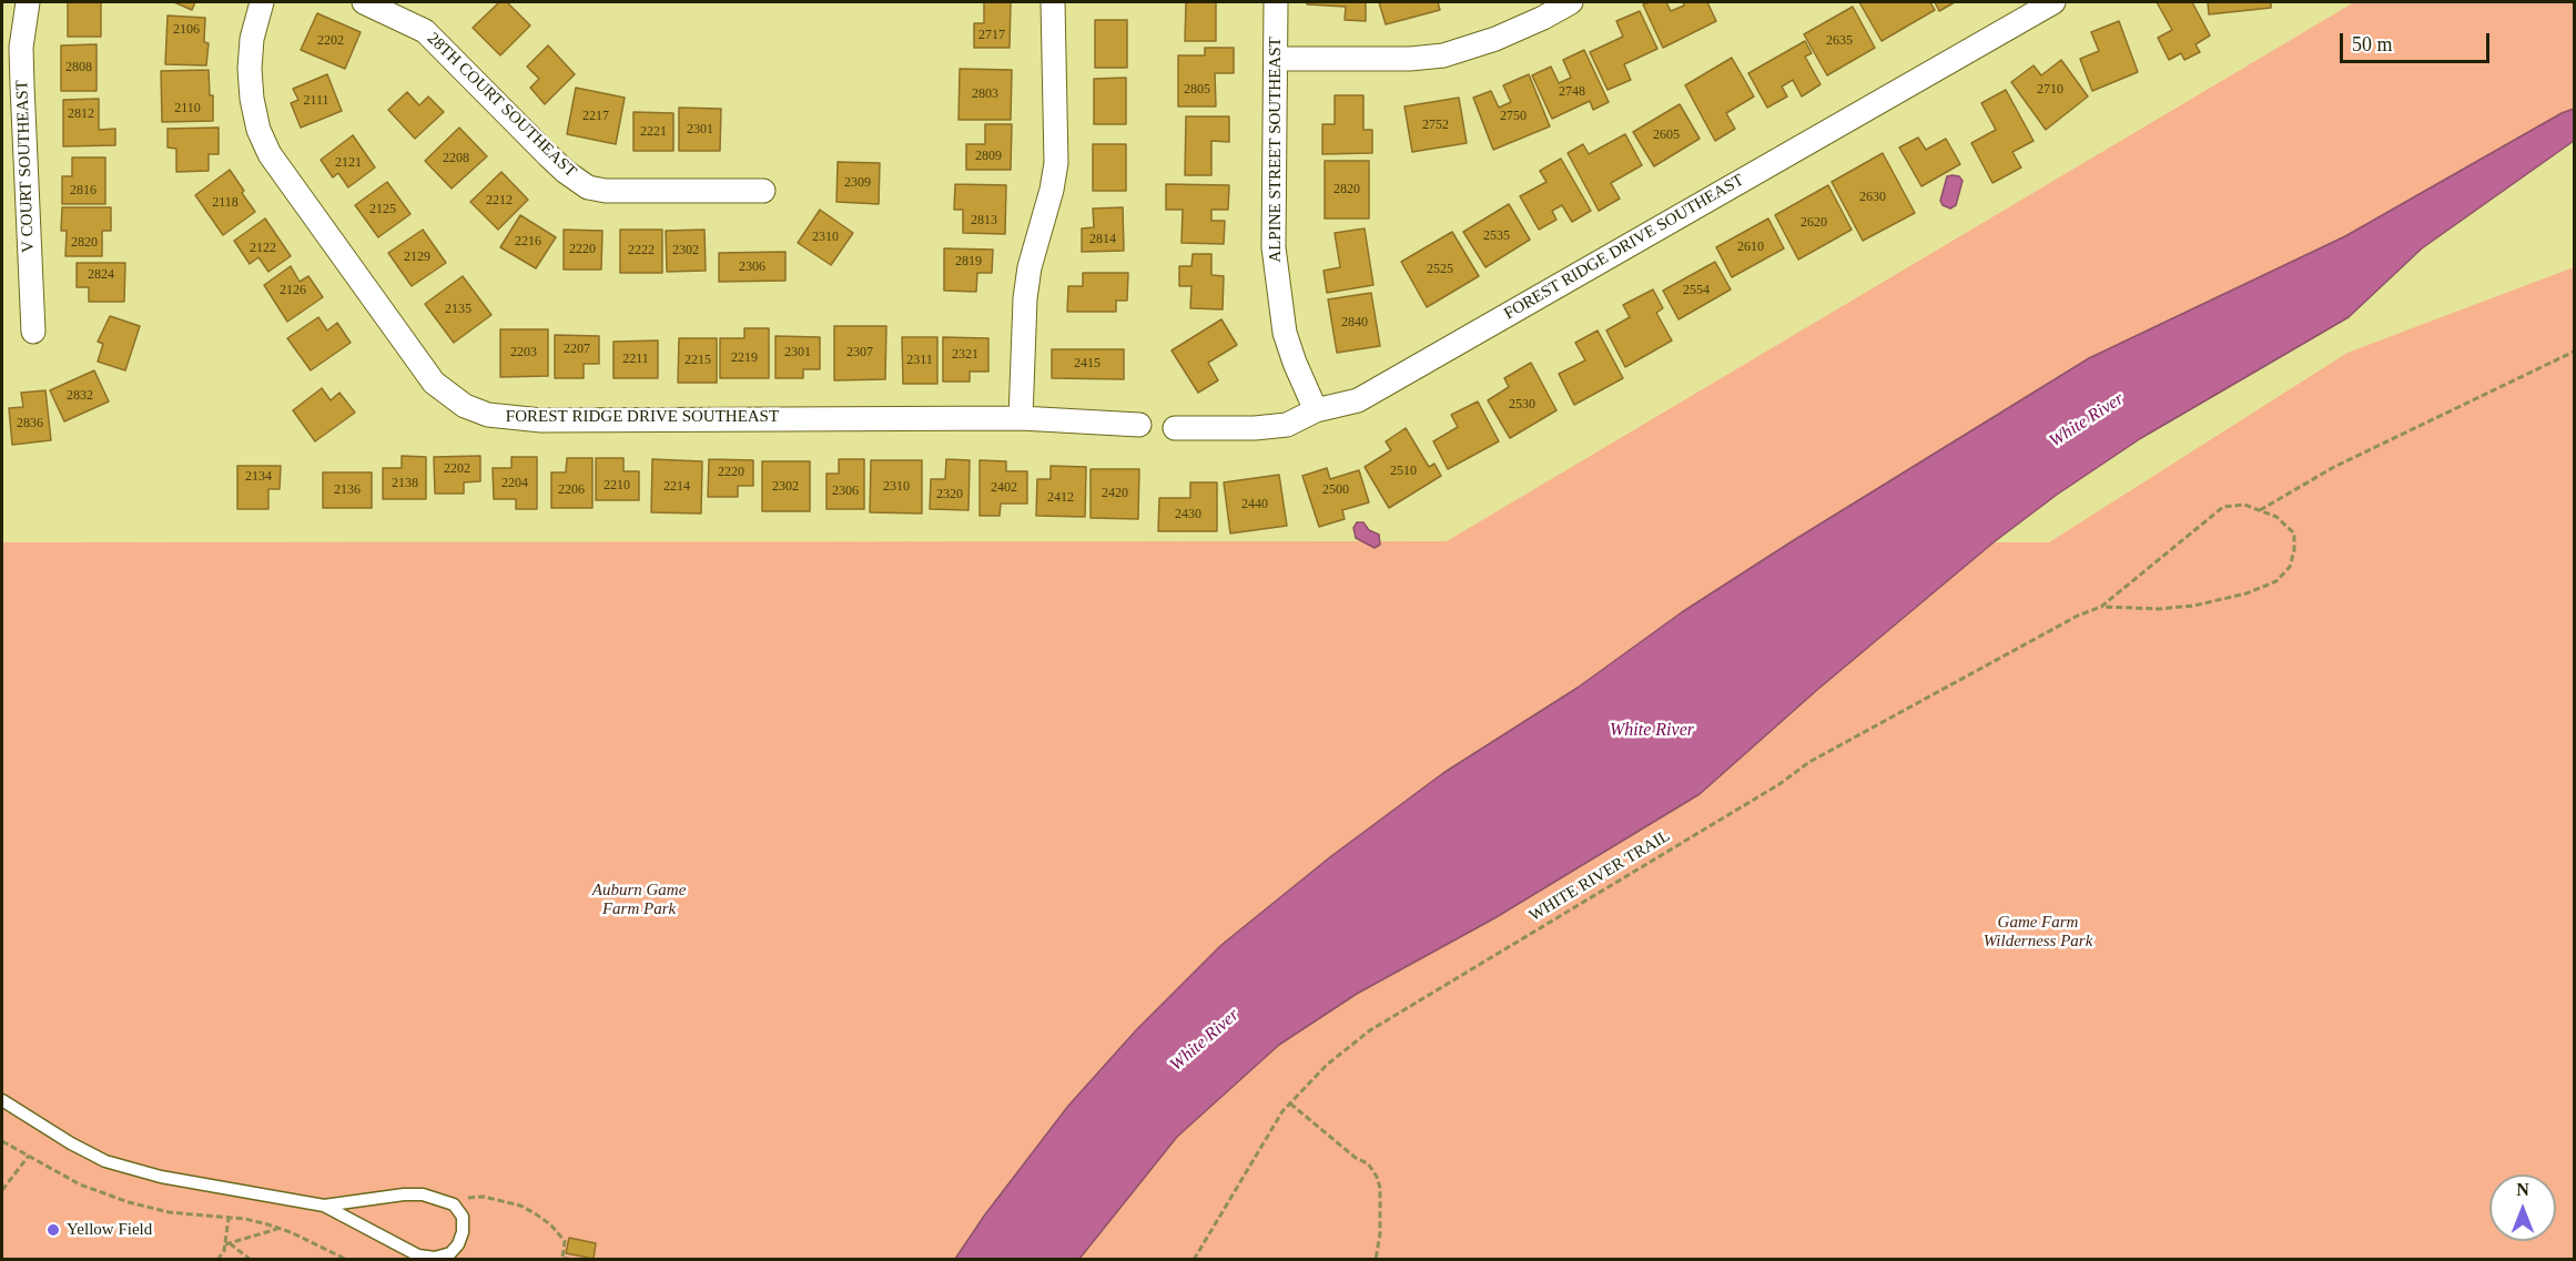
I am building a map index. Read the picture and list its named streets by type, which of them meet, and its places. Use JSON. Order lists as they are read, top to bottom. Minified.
{"streets":{"street":["28TH COURT SOUTHEAST","ALPINE STREET SOUTHEAST","V COURT SOUTHEAST","FOREST RIDGE DRIVE SOUTHEAST"],"path":["WHITE RIVER TRAIL"]},"crossings":[["ALPINE STREET SOUTHEAST","FOREST RIDGE DRIVE SOUTHEAST"]],"water":["White River"],"parks":["Auburn Game Farm Park","Game Farm Wilderness Park"],"places":["Yellow Field"],"house_numbers":["2106","2717","2202","2635","2808","2805","2710","2748","2803","2111","2110","2812","2217","2750","2752","2301","2221","2605","2809","2208","2121","2309","2820","2816","2630","2212","2118","2125","2813","2620","2535","2310","2814","2216","2820","2610","2122","2220","2222","2302","2129","2819","2306","2525","2824","2126","2554","2135","2840","2207","2203","2301","2307","2321","2219","2211","2215","2311","2415","2832","2530","2836","2202","2510","2220","2134","2138","2204","2210","2214","2302","2310","2402","2136","2206","2500","2306","2420","2320","2412","2440","2430"],"scale_bar":"50 m","north":"top"}
